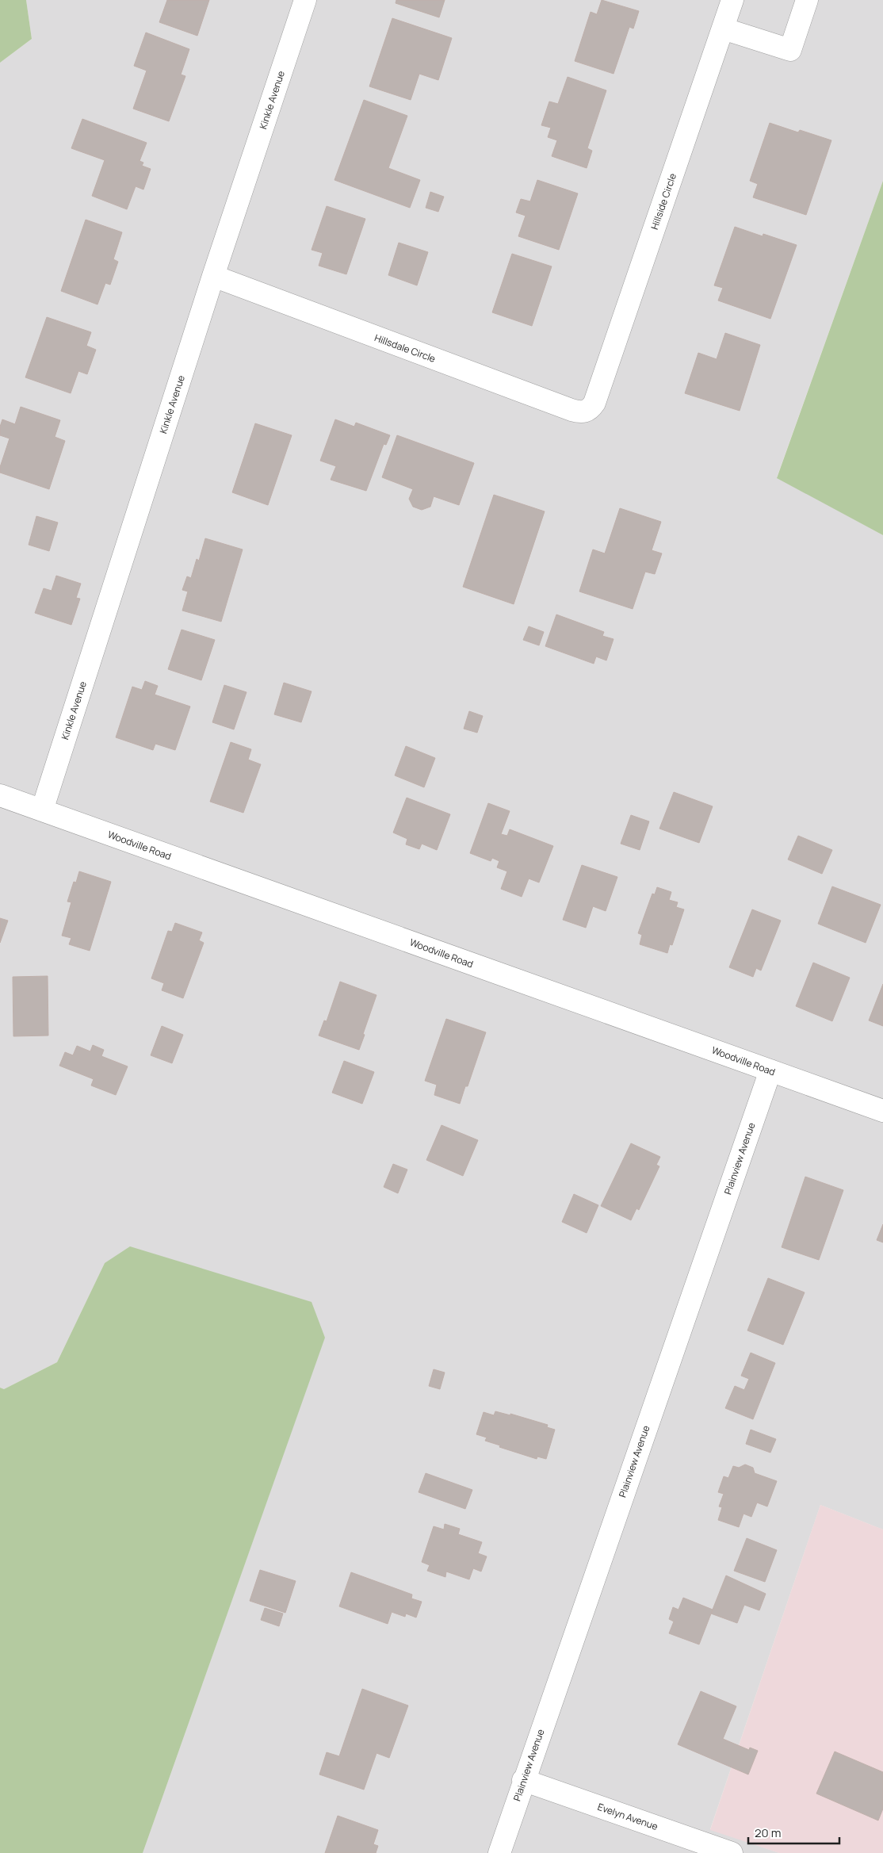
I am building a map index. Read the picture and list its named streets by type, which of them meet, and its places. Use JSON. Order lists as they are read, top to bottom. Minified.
{"streets":{"street":["Kinkle Avenue","Hillside Circle","Hillsdale Circle","Woodville Road","Plainview Avenue","Evelyn Avenue"]},"crossings":[["Kinkle Avenue","Hillsdale Circle"],["Kinkle Avenue","Woodville Road"],["Hillside Circle","Hillsdale Circle"],["Woodville Road","Plainview Avenue"],["Plainview Avenue","Evelyn Avenue"]],"scale_bar":"20 m"}
